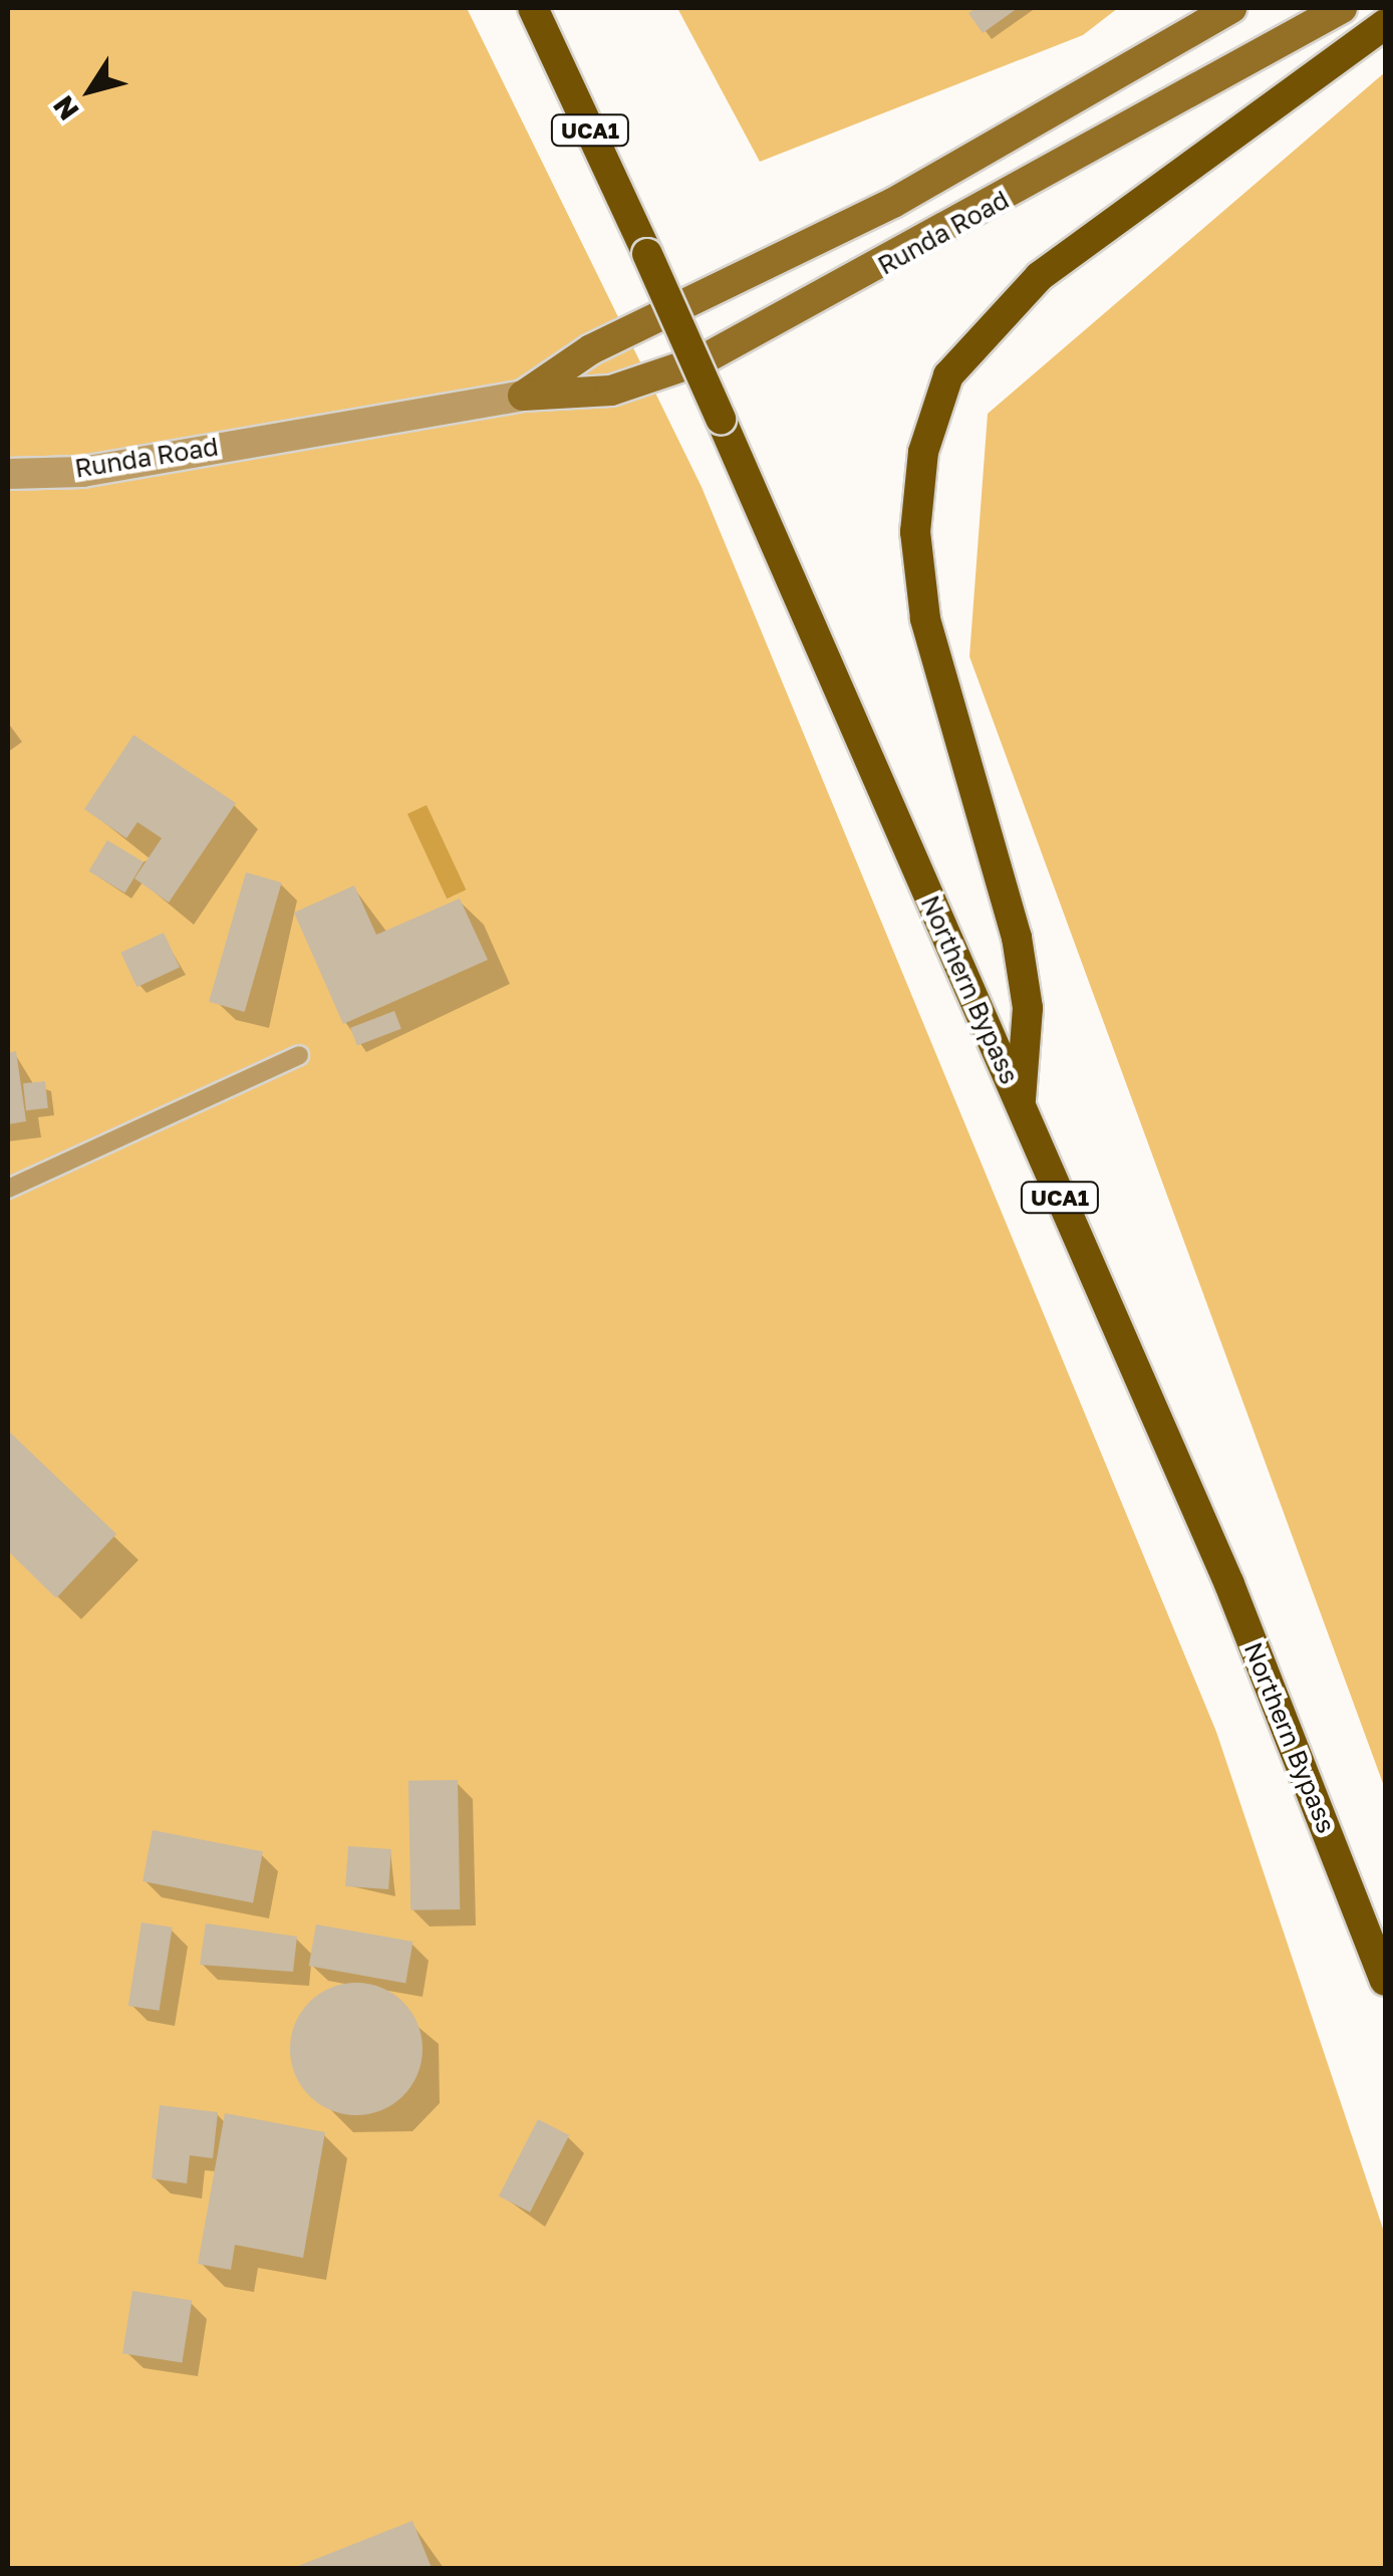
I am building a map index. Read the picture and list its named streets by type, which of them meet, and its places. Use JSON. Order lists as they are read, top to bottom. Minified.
{"streets":{"main road":["UCA1","Northern Bypass"],"street":["Runda Road"]},"north":"bottom left"}
